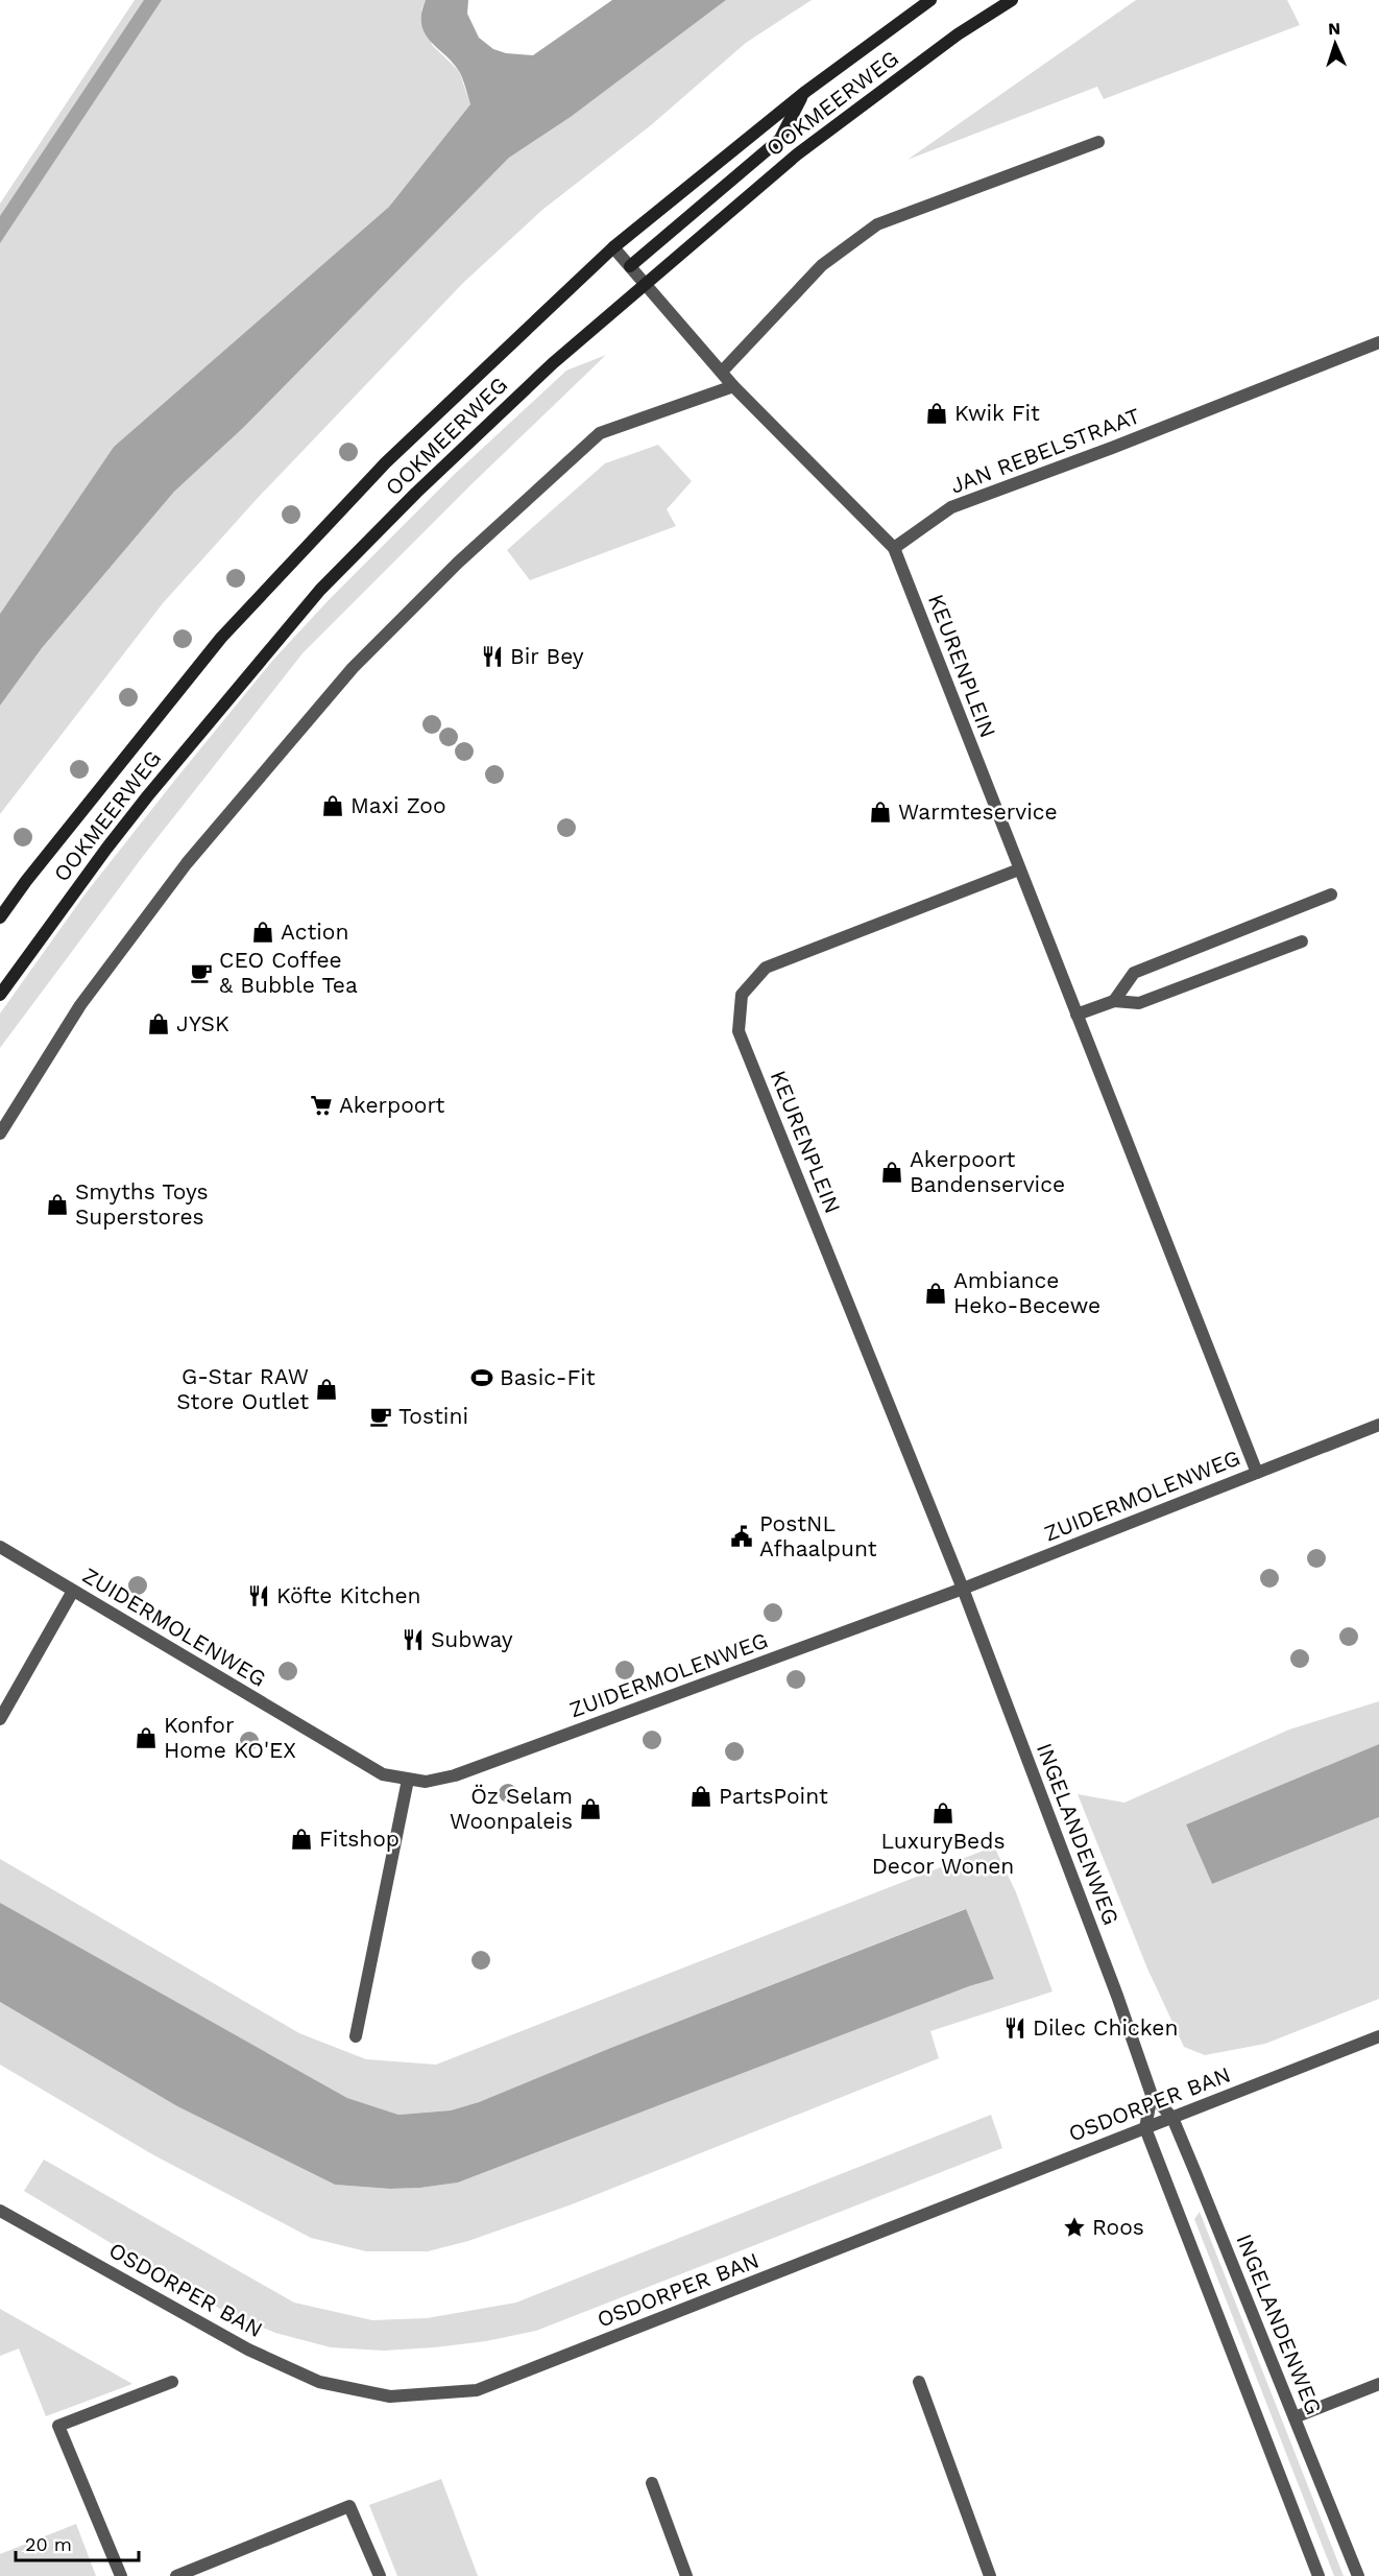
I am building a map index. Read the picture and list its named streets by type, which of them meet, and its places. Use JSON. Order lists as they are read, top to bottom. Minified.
{"streets":{"main road":["OOKMEERWEG"],"street":["JAN REBELSTRAAT","KEURENPLEIN","ZUIDERMOLENWEG","INGELANDENWEG","OSDORPER BAN"]},"crossings":[["JAN REBELSTRAAT","KEURENPLEIN"],["KEURENPLEIN","ZUIDERMOLENWEG"],["KEURENPLEIN","INGELANDENWEG"],["ZUIDERMOLENWEG","INGELANDENWEG"],["INGELANDENWEG","OSDORPER BAN"]],"places":{"shop":["Kwik Fit","Maxi Zoo","Warmteservice","Action","JYSK","Akerpoort Bandenservice","Smyths Toys Superstores","Ambiance Heko-Becewe","G-Star RAW Store Outlet","Konfor Home KO'EX","PartsPoint","Öz Selam Woonpaleis","LuxuryBeds Decor Wonen","Fitshop"],"restaurant":["Bir Bey","Köfte Kitchen","Subway","Dilec Chicken"],"cafe":["CEO Coffee & Bubble Tea","Tostini"],"supermarket":["Akerpoort"],"sports":["Basic-Fit"],"public building":["PostNL Afhaalpunt"],"place":["Roos"]},"scale_bar":"20 m","north":"top"}
